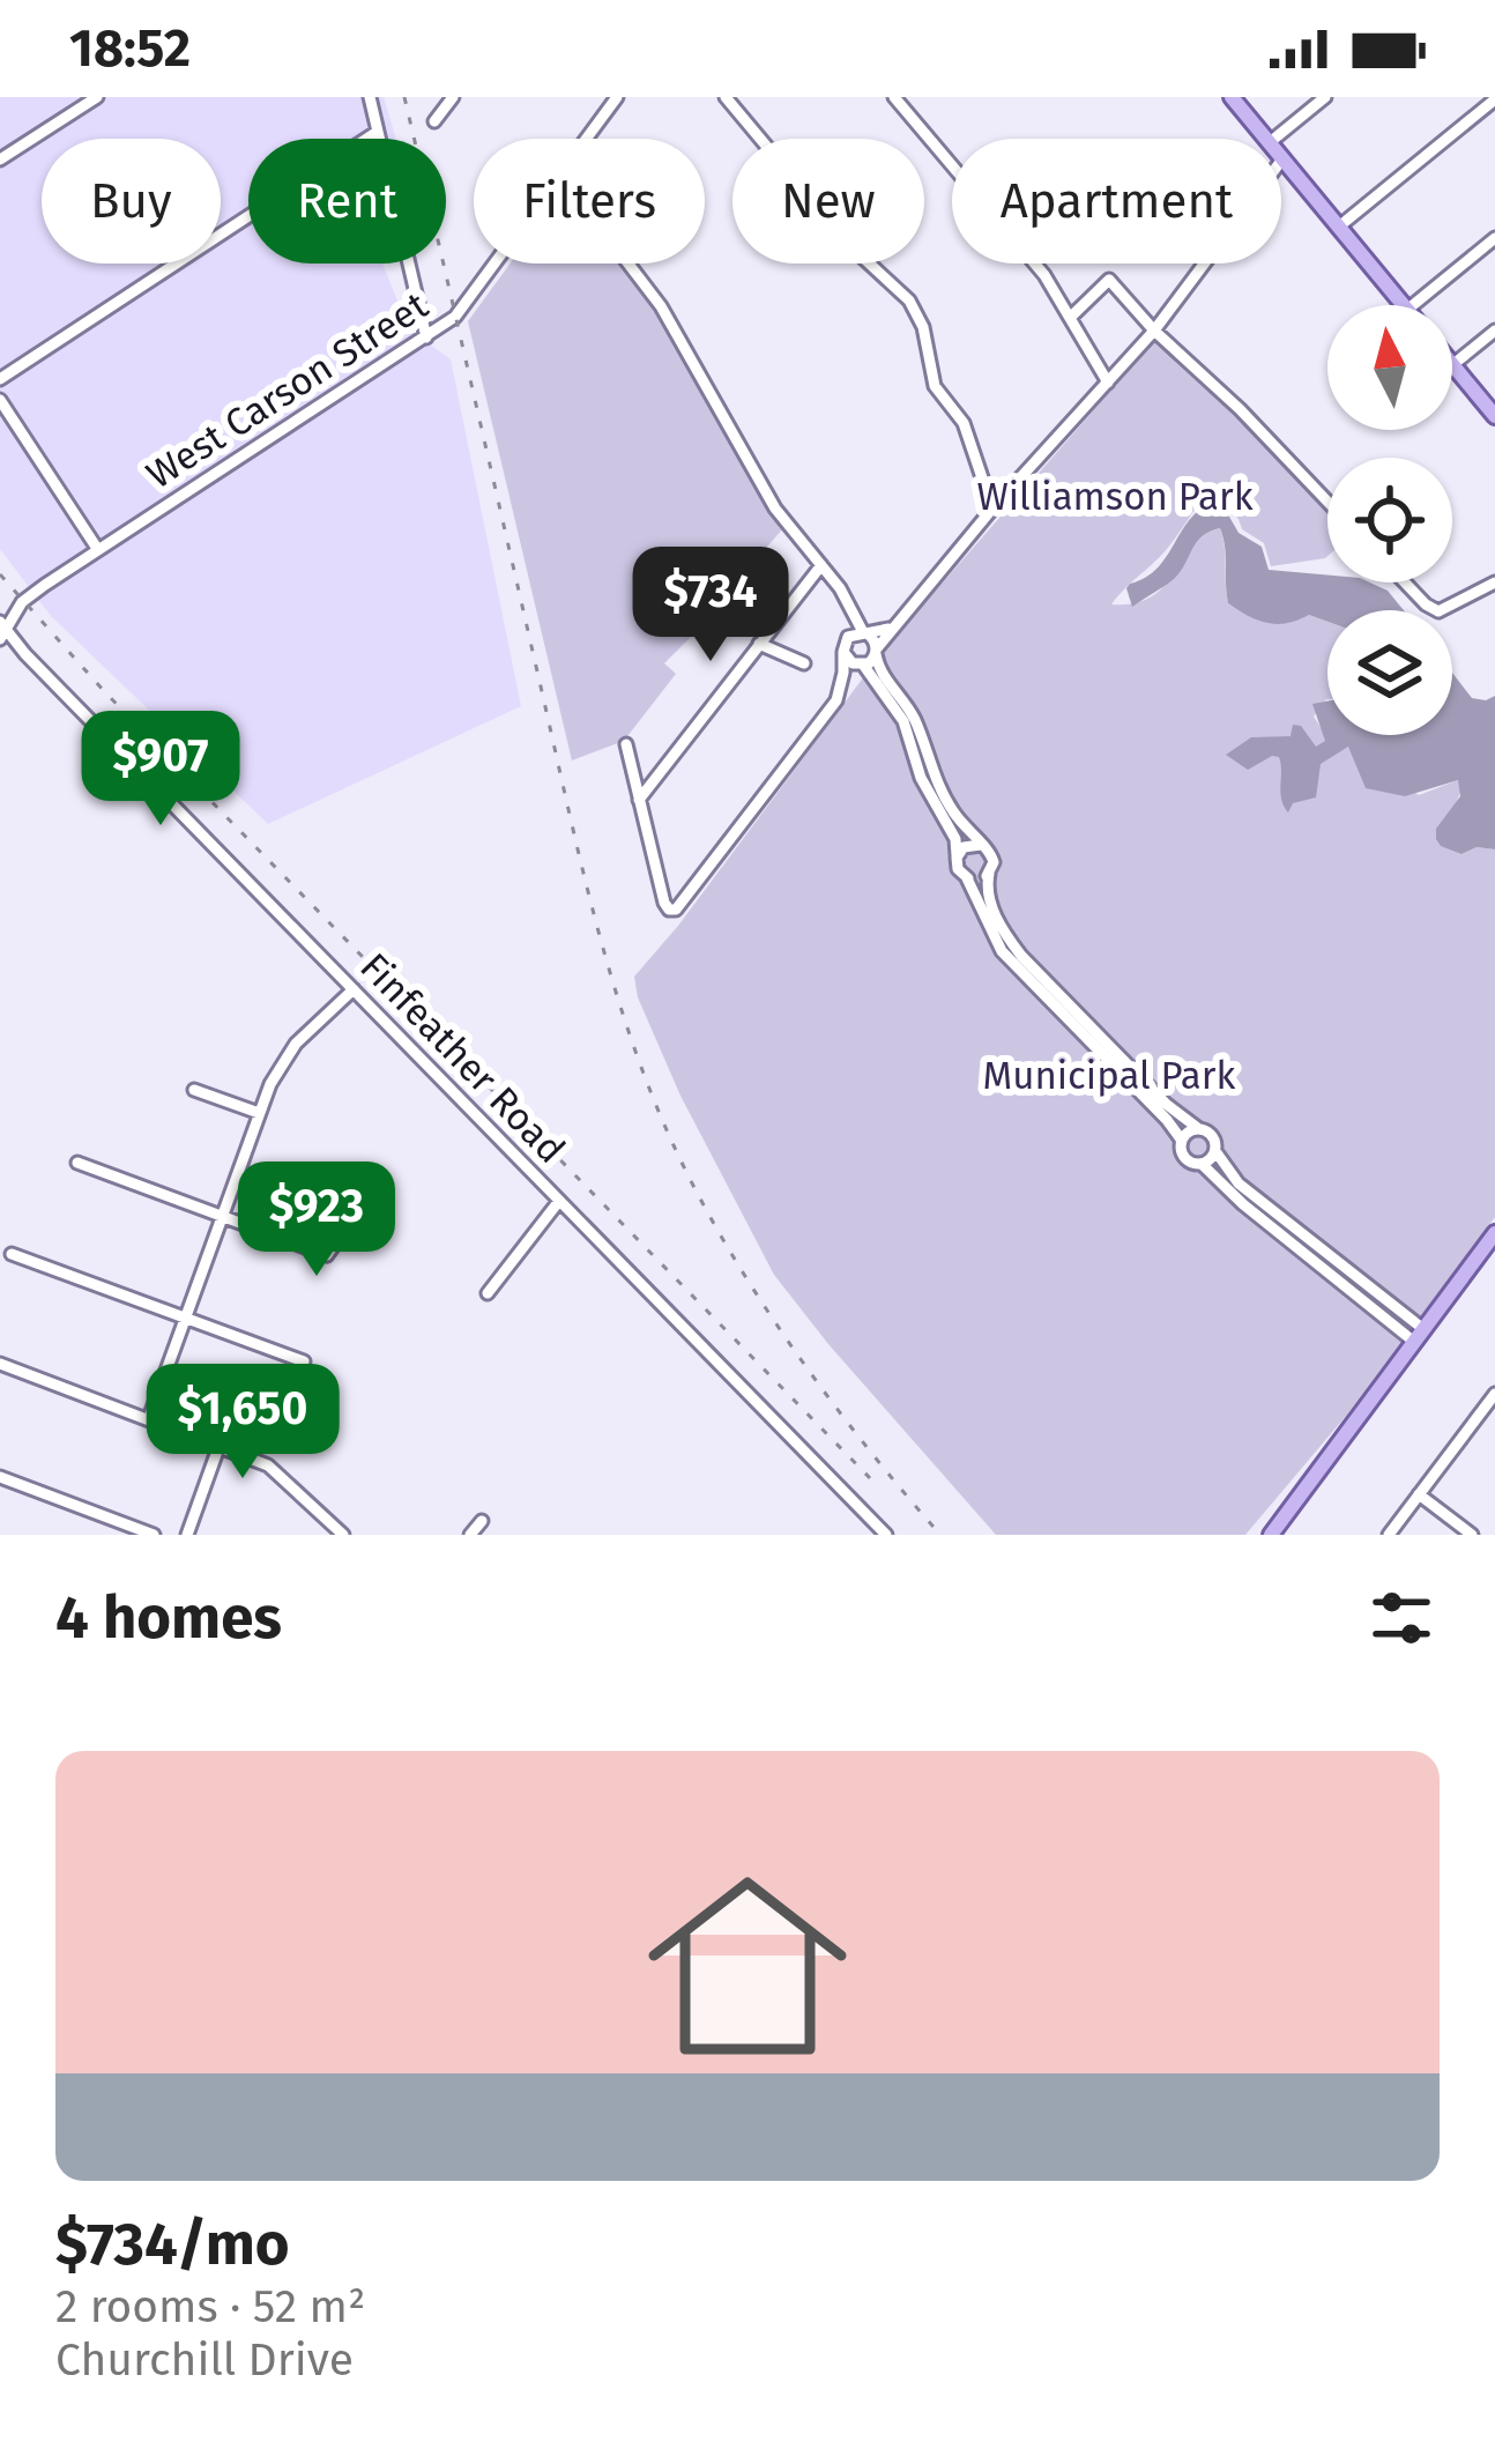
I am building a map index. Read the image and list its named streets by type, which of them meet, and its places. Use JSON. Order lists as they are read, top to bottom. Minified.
{"streets":{"street":["West Carson Street","Finfeather Road"]},"crossings":[["West Carson Street","Finfeather Road"]],"parks":["Williamson Park","Municipal Park"],"north":"top","page":{"status":"18:52","chip":["Buy","Rent","Filters","New","Apartment"],"price":["$734","$907","$923","$1,650"],"heading":"4 homes","list":[{"name":"$734/mo","note":"2 rooms · 52 m² · Churchill Drive"}]}}
